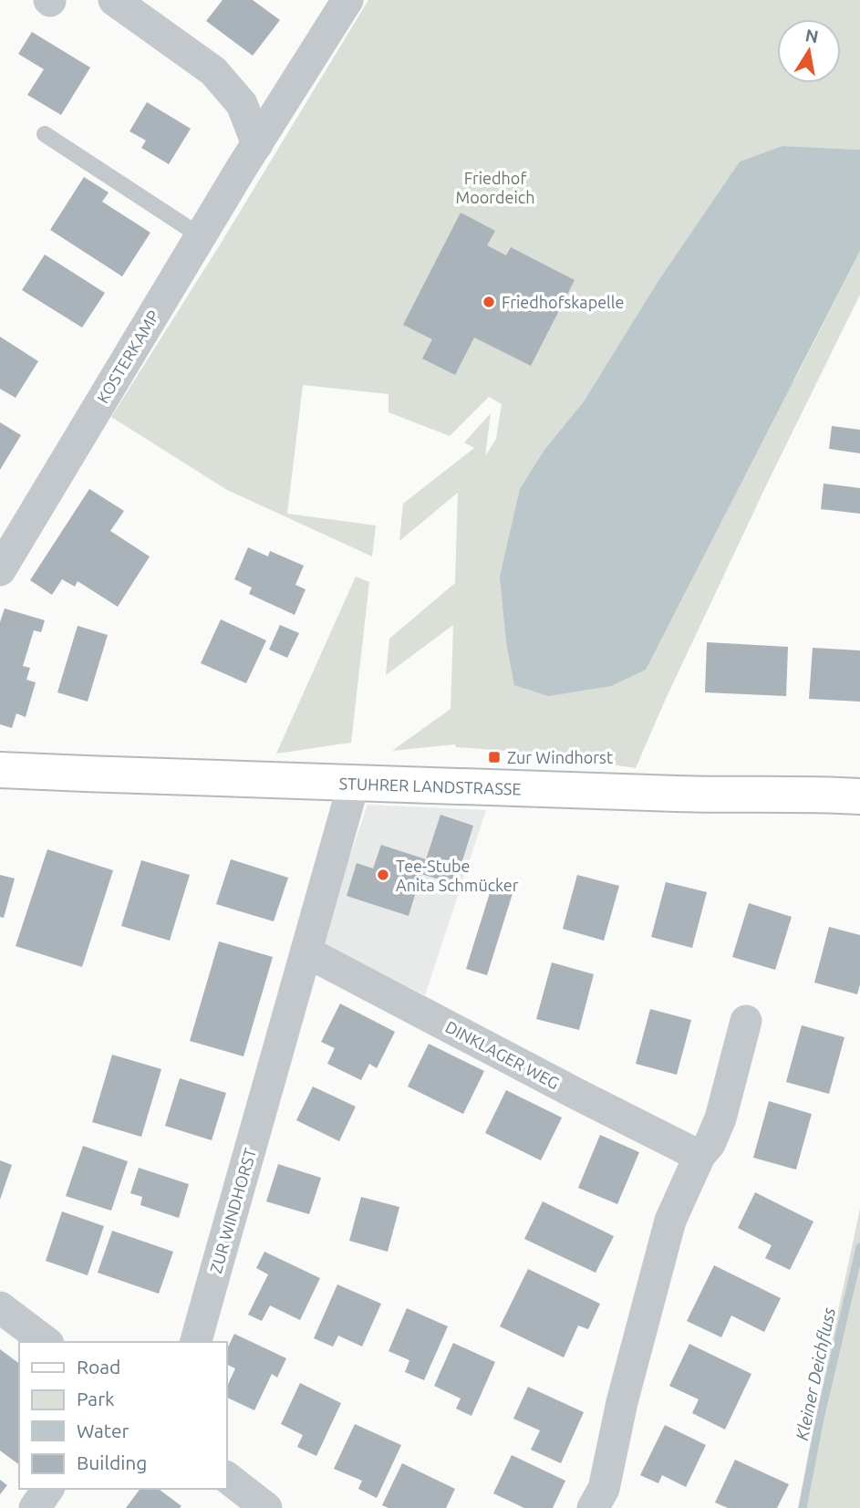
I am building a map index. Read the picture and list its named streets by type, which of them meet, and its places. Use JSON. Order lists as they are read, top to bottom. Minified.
{"streets":{"main road":["STUHRER LANDSTRASSE"],"street":["KOSTERKAMP","DINKLAGER WEG","ZUR WINDHORST"]},"crossings":[["STUHRER LANDSTRASSE","ZUR WINDHORST"],["DINKLAGER WEG","ZUR WINDHORST"]],"water":["Kleiner Deichfluss"],"parks":["Friedhof Moordeich"],"places":{"other":["Friedhofskapelle","Tee-Stube Anita Schmücker"],"transit":["Zur Windhorst"]},"legend":["Road","Park","Water","Building"],"north":"top"}
